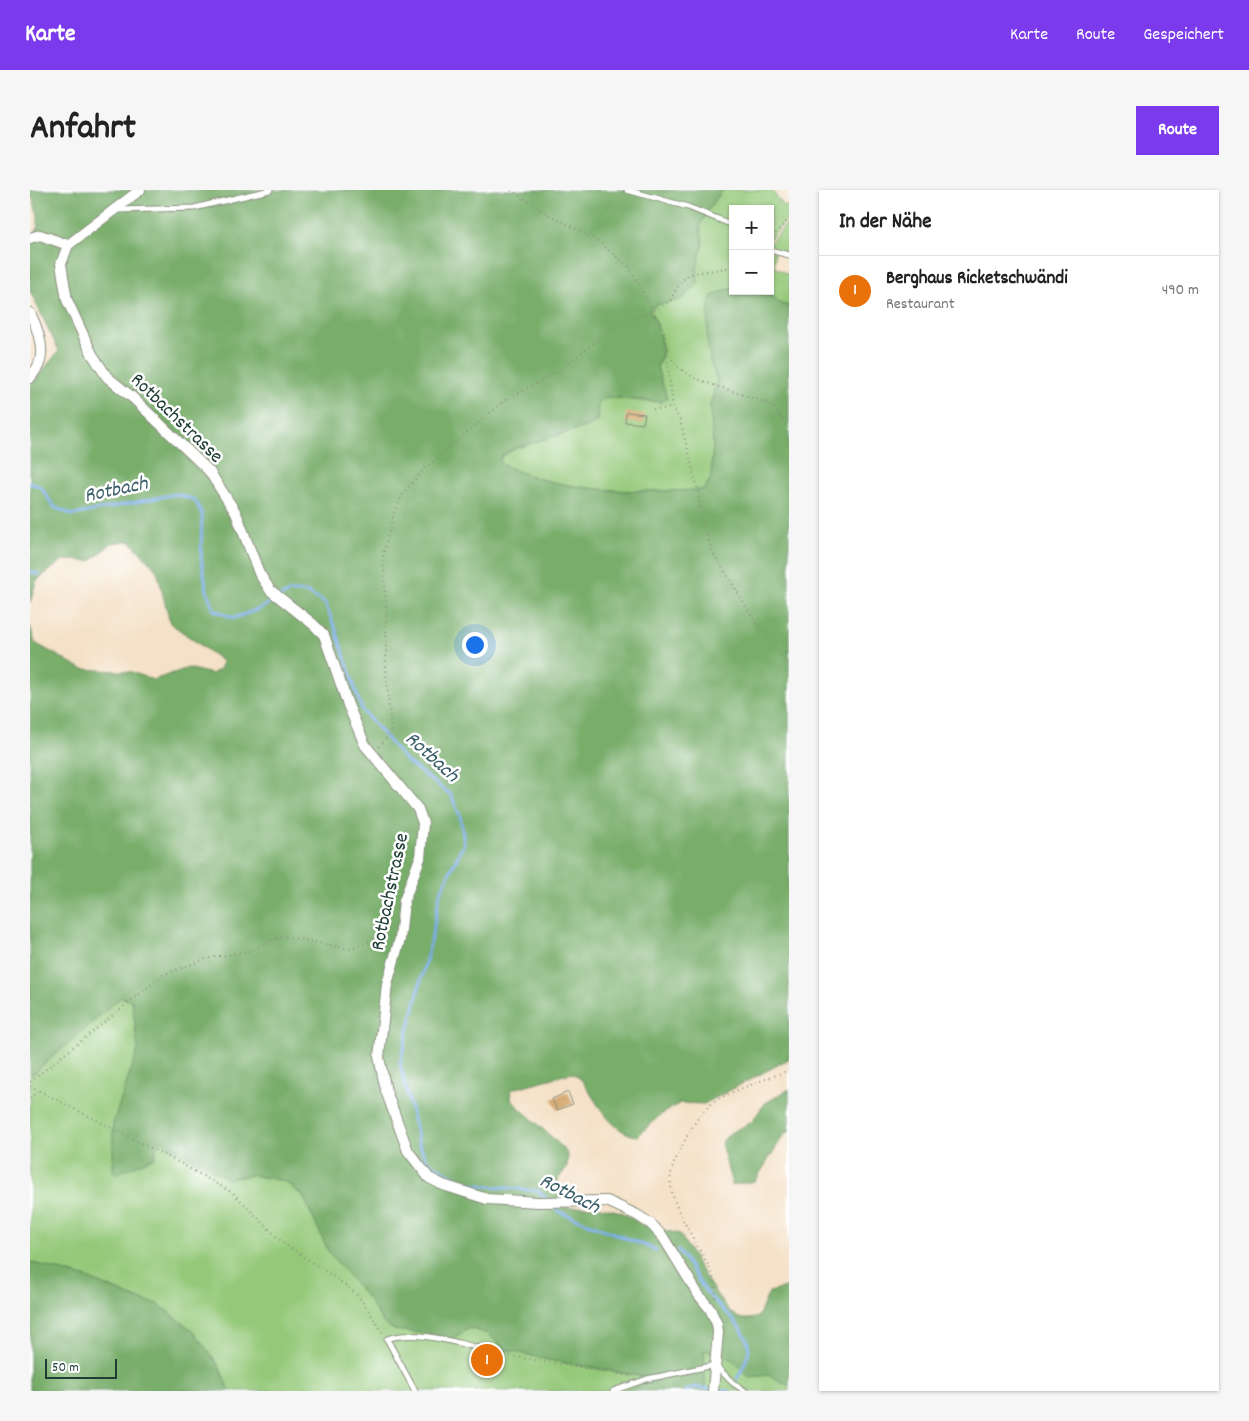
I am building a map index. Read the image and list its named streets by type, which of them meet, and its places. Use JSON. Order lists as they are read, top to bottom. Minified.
{"streets":{"street":["Rotbachstrasse"]},"water":["Rotbach"],"scale_bar":"50 m","page":{"header":"Karte","nav":["Karte","Route","Gespeichert"],"title":"Anfahrt","buttons":"Route","heading":"In der Nähe","map_buttons":["+","−"],"list":[{"mark":"1","name":"Berghaus Ricketschwändi","note":"Restaurant","value":"490 m"}],"pins":"1","scale":"50 m"}}
